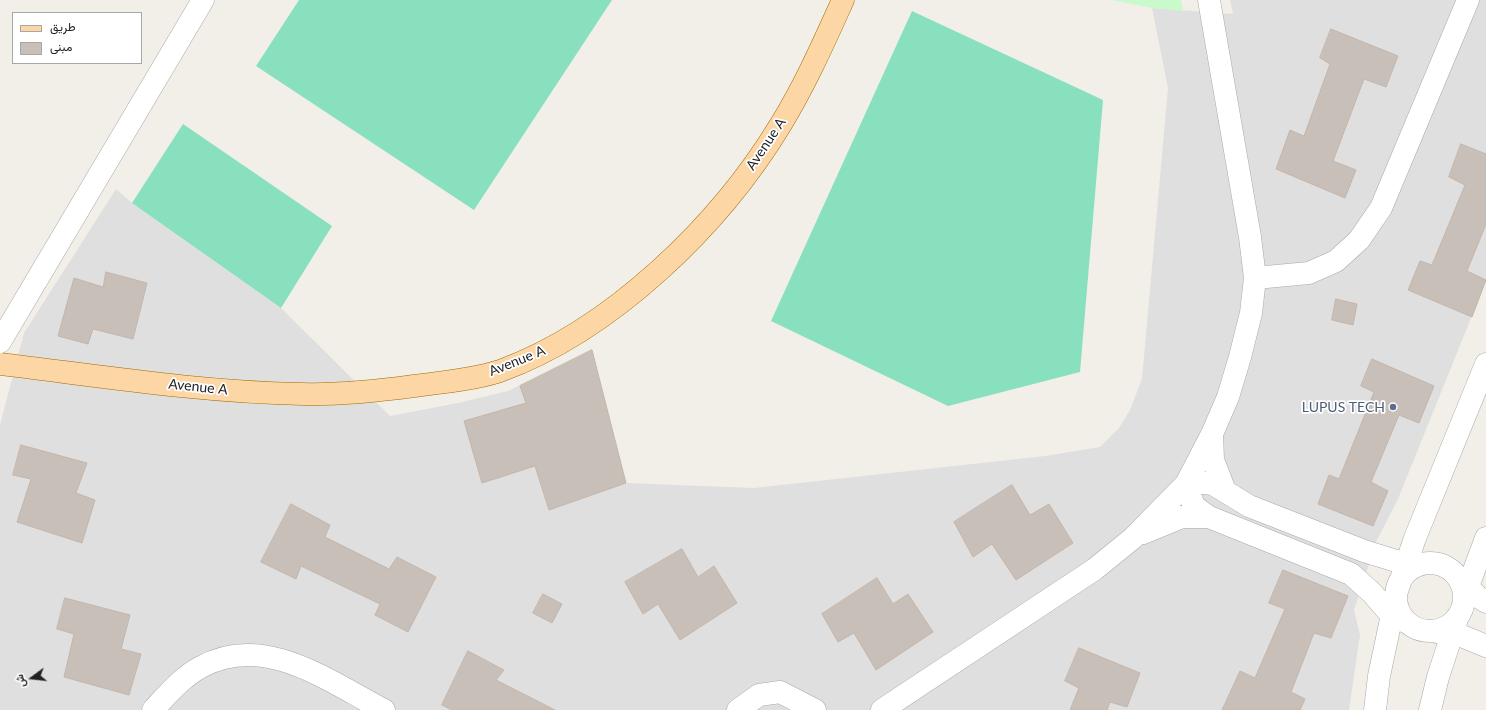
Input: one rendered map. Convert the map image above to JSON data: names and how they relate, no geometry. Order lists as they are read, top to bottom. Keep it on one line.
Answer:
{"streets":{"main road":["Avenue A"]},"places":["LUPUS TECH"],"legend":["طريق","مبنى"],"north":"left"}
